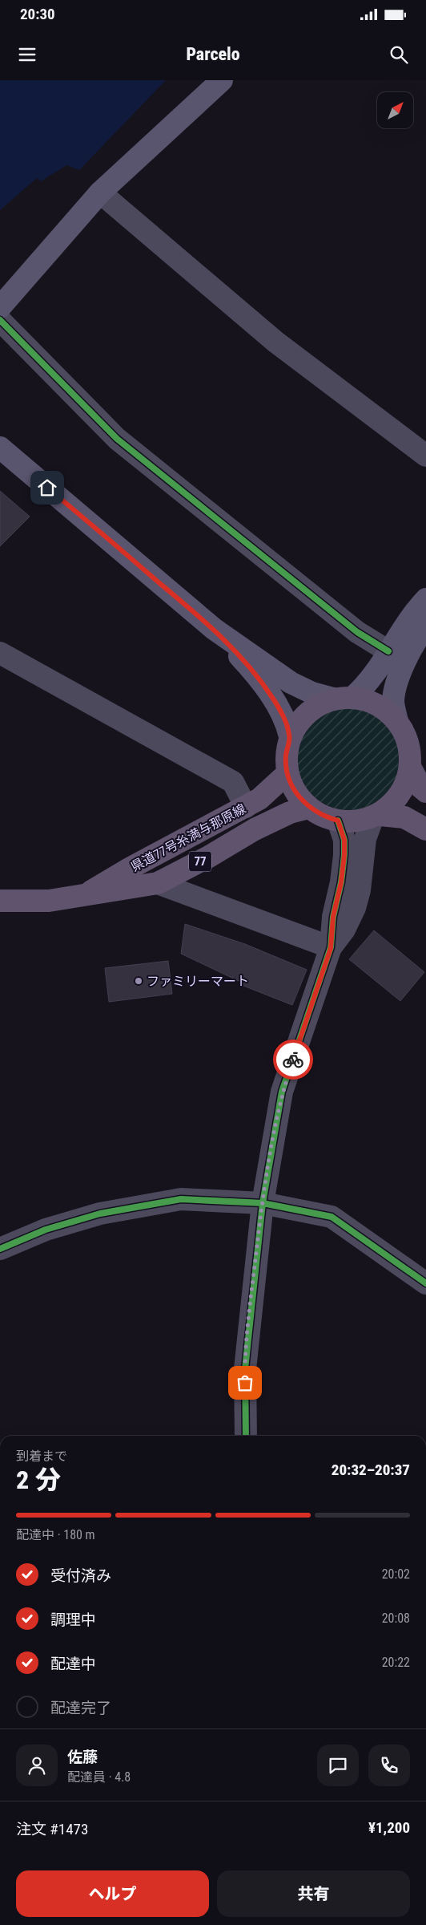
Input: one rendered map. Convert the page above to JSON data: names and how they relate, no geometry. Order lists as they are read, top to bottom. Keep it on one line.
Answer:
{"streets":{"main road":["県道77号糸満与那原線","77"]},"places":["ファミリーマート"],"north":"top right","page":{"status":"20:30","header":"Parcelo","heading":["2 分","到着まで","20:32–20:37"],"panel":["佐藤","配達員 · 4.8","注文 #1473","¥1,200"],"bar":"配達中 · 180 m","list":[["受付済み","20:02"],["調理中","20:08"],["配達中","20:22"],"配達完了"],"buttons":["ヘルプ","共有"]}}
